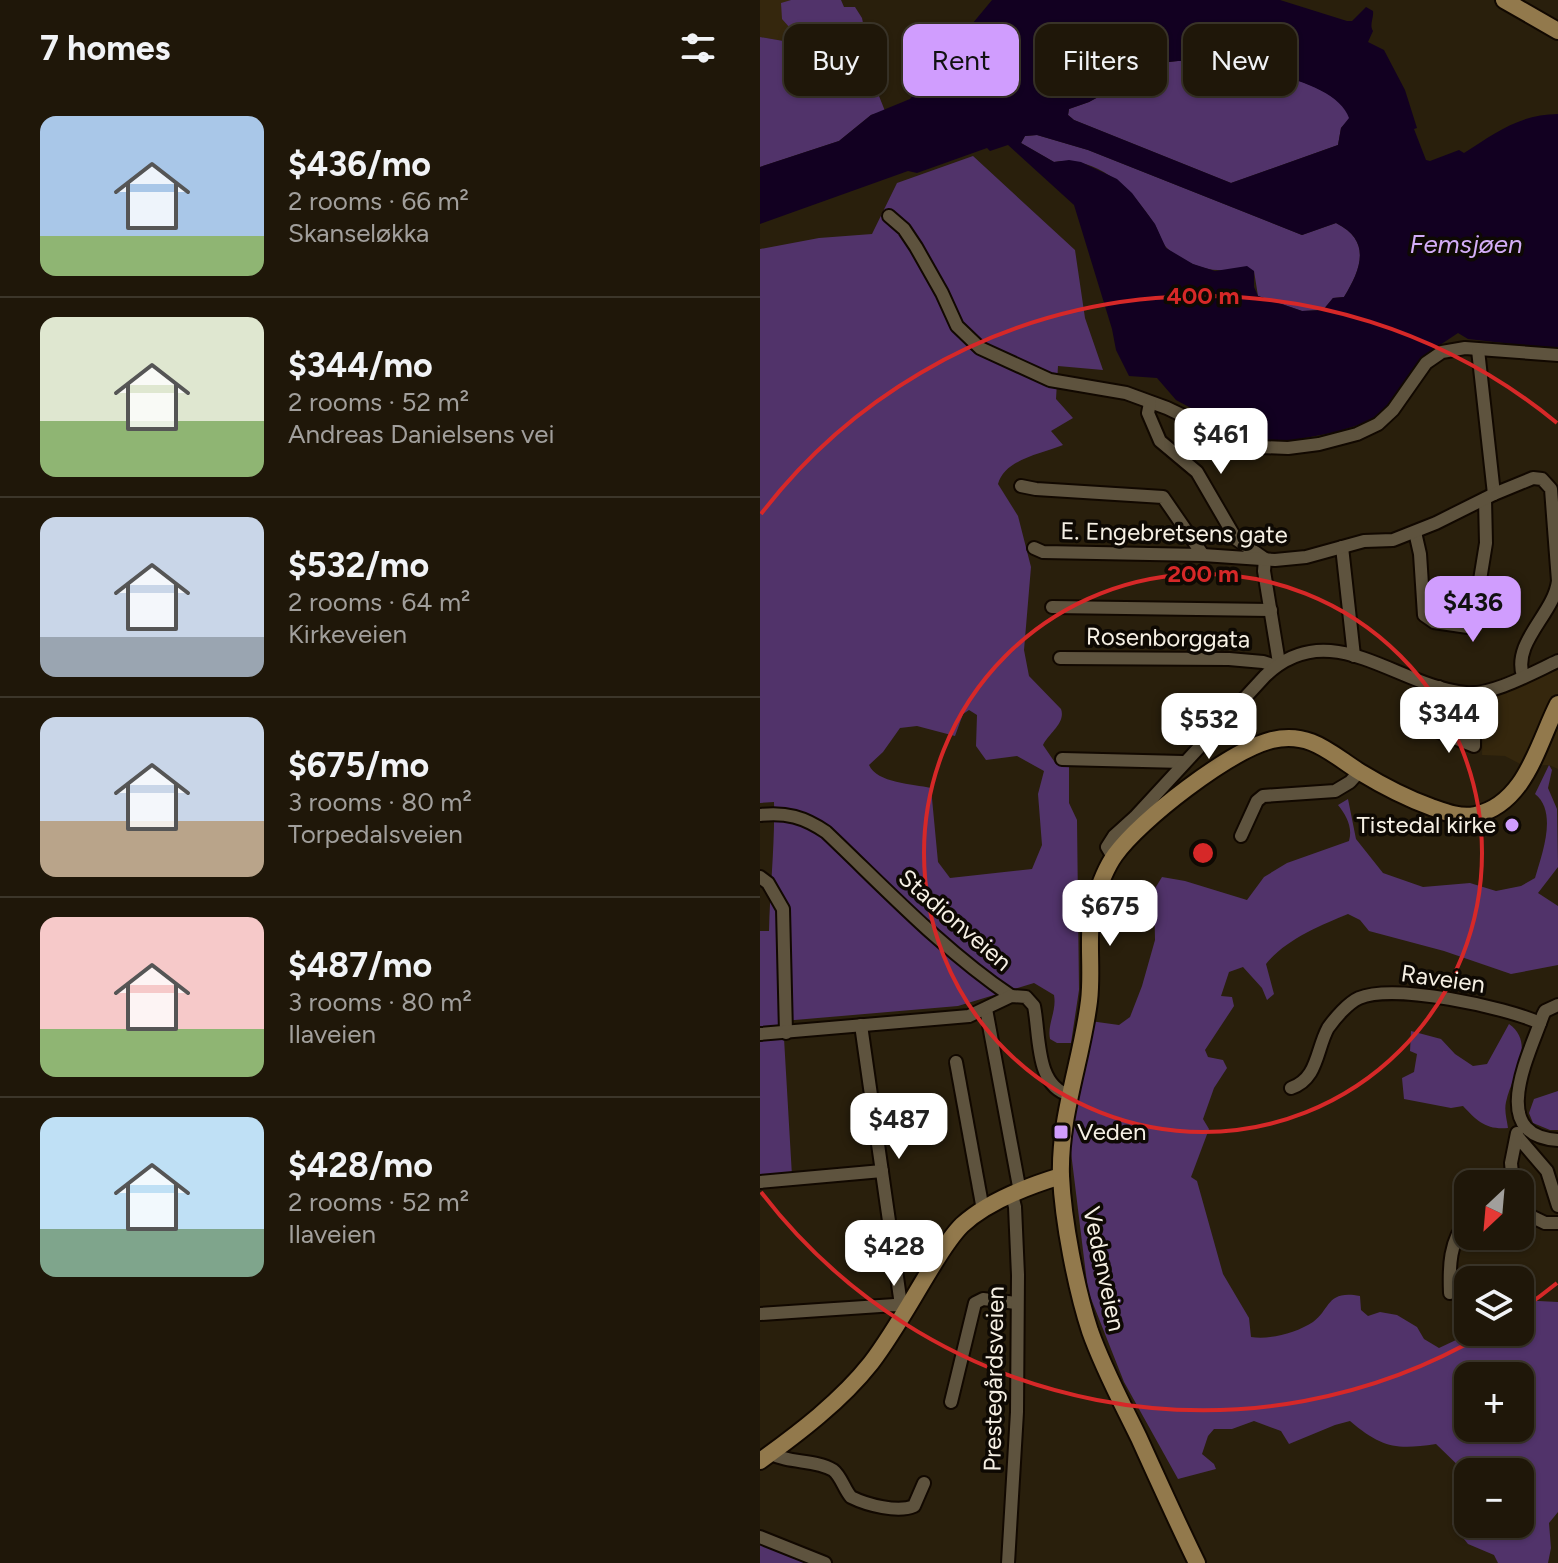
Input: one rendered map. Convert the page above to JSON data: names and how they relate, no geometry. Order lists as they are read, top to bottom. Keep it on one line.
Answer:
{"streets":{"main road":["Vedenveien"],"street":["E. Engebretsens gate","Rosenborggata","Stadionveien","Raveien","Prestegårdsveien"]},"crossings":[["Stadionveien","Prestegårdsveien"]],"water":["Femsjøen"],"places":{"other":["Tistedal kirke"],"transit":["Veden"]},"north":"bottom left","page":{"heading":"7 homes","chip":["Buy","Rent","Filters","New"],"list":[{"name":"$436/mo","note":"2 rooms · 66 m² · Skanseløkka"},{"name":"$344/mo","note":"2 rooms · 52 m² · Andreas Danielsens vei"},{"name":"$532/mo","note":"2 rooms · 64 m² · Kirkeveien"},{"name":"$675/mo","note":"3 rooms · 80 m² · Torpedalsveien"},{"name":"$487/mo","note":"3 rooms · 80 m² · Ilaveien"},{"name":"$428/mo","note":"2 rooms · 52 m² · Ilaveien"}],"price":["$461","$436","$344","$532","$675","$487","$428"],"map_buttons":["+","−"]},"rings":["400 m","200 m"]}
